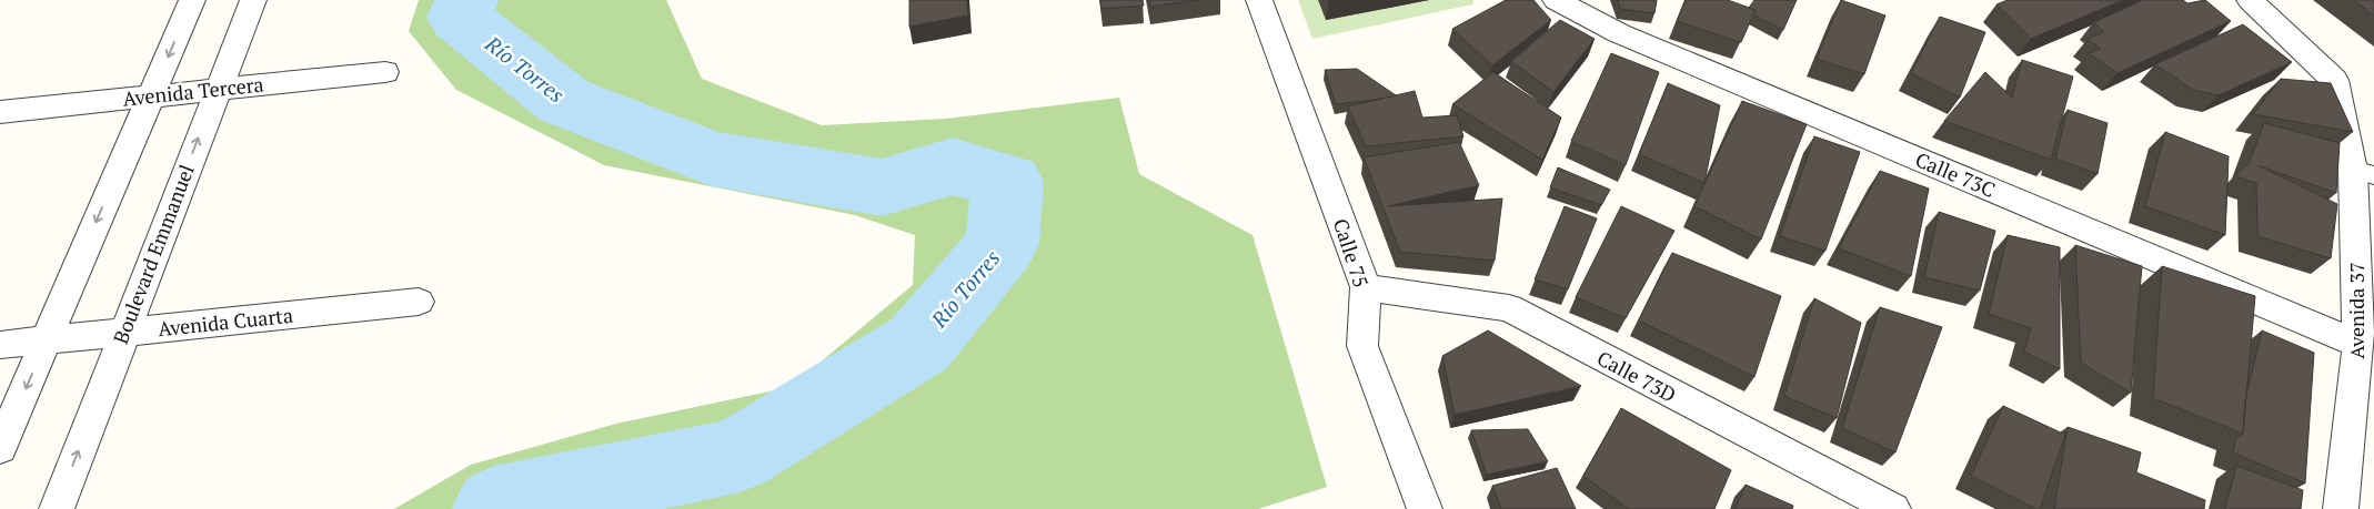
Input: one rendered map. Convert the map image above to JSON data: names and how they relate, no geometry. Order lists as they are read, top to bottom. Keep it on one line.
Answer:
{"streets":{"street":["Avenida Tercera","Calle 73C","Calle 75","Boulevard Emmanuel","Avenida 37","Avenida Cuarta","Calle 73D"]},"crossings":[["Avenida Tercera","Boulevard Emmanuel"],["Calle 73C","Avenida 37"],["Calle 75","Calle 73D"],["Boulevard Emmanuel","Avenida Cuarta"]],"water":["Río Torres"]}
